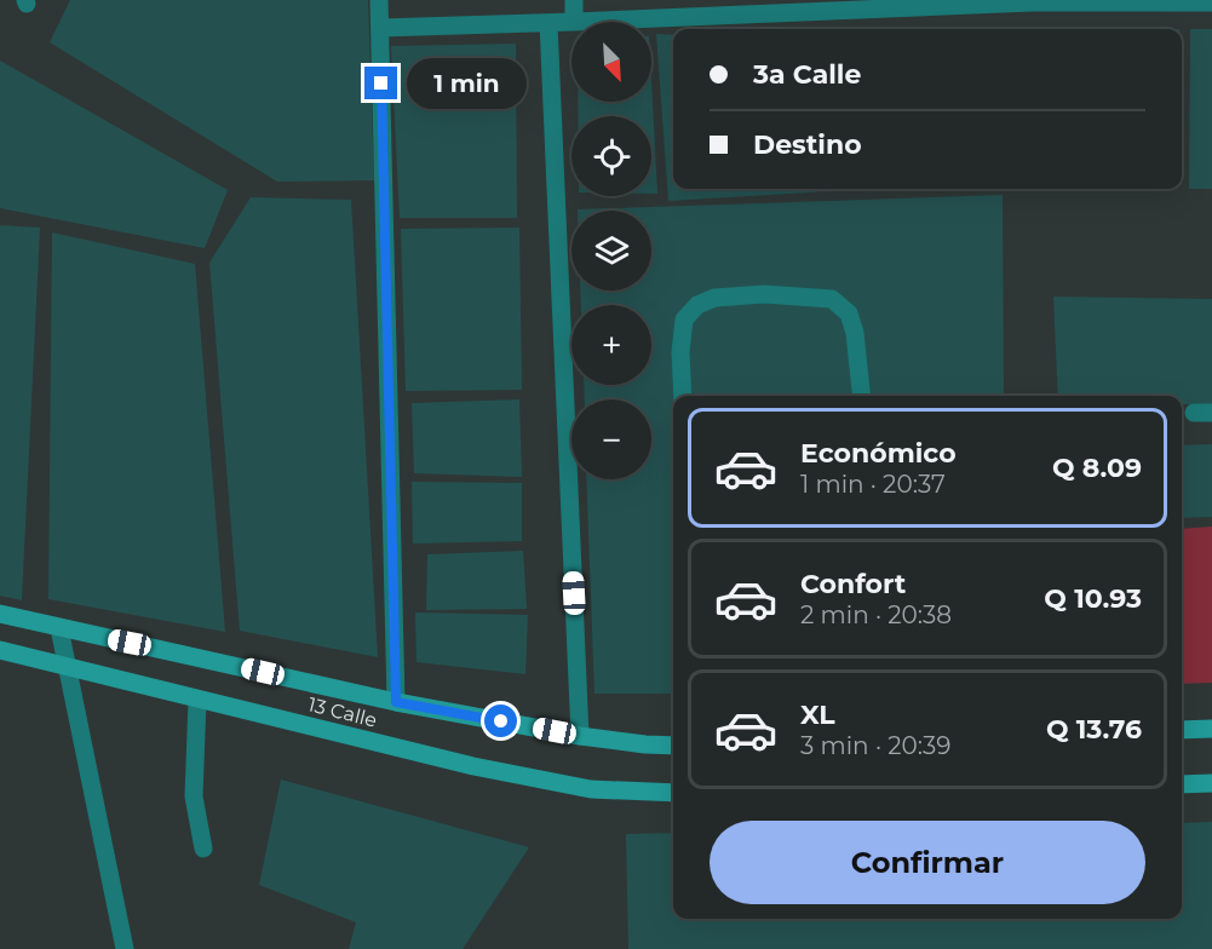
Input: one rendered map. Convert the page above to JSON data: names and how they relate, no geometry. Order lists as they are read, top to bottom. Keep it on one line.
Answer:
{"streets":{"street":["13 Calle"]},"north":"bottom right","page":{"map_buttons":["+","−"],"banner":["3a Calle","Destino"],"bubble":"1 min","list":[{"name":"Económico","note":"1 min · 20:37","value":"Q 8.09"},{"name":"Confort","note":"2 min · 20:38","value":"Q 10.93"},{"name":"XL","note":"3 min · 20:39","value":"Q 13.76"}],"buttons":"Confirmar"}}
